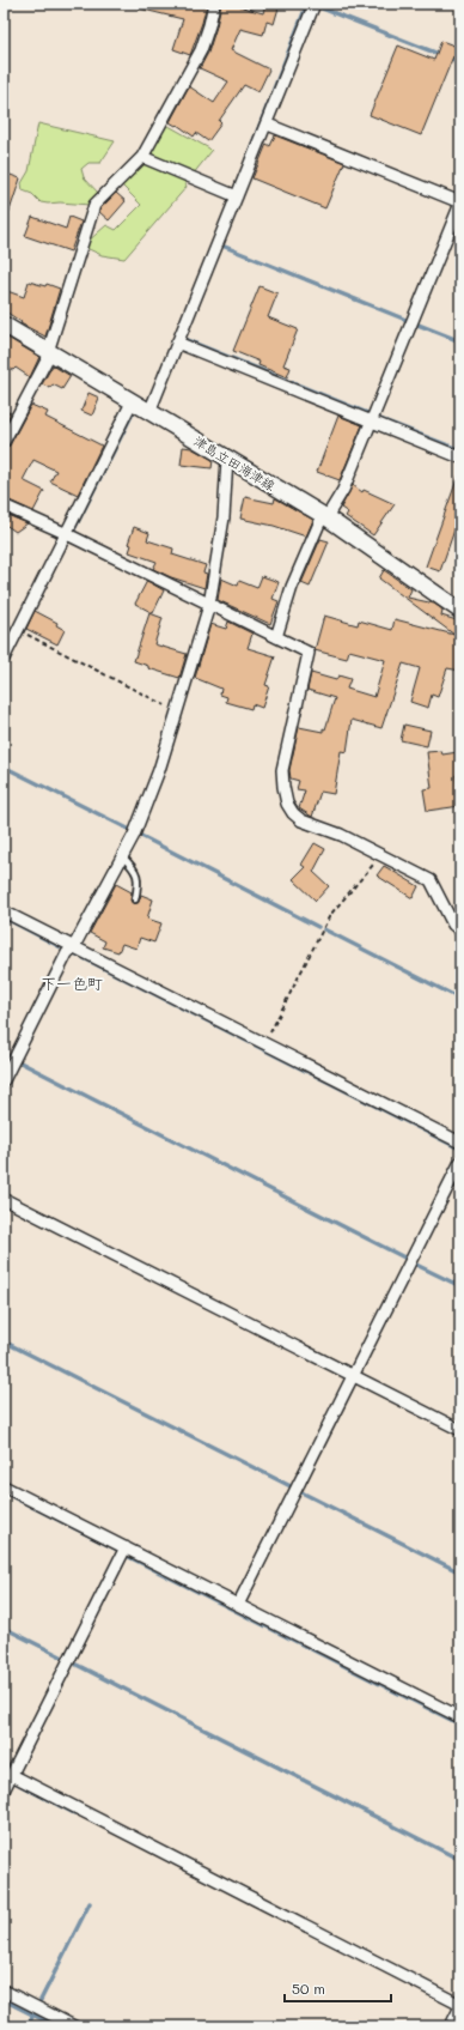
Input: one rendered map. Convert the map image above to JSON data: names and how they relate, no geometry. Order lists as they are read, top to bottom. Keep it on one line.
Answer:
{"streets":{"main road":["津島立田海津線"]},"districts":["下一色町"],"scale_bar":"50 m"}
